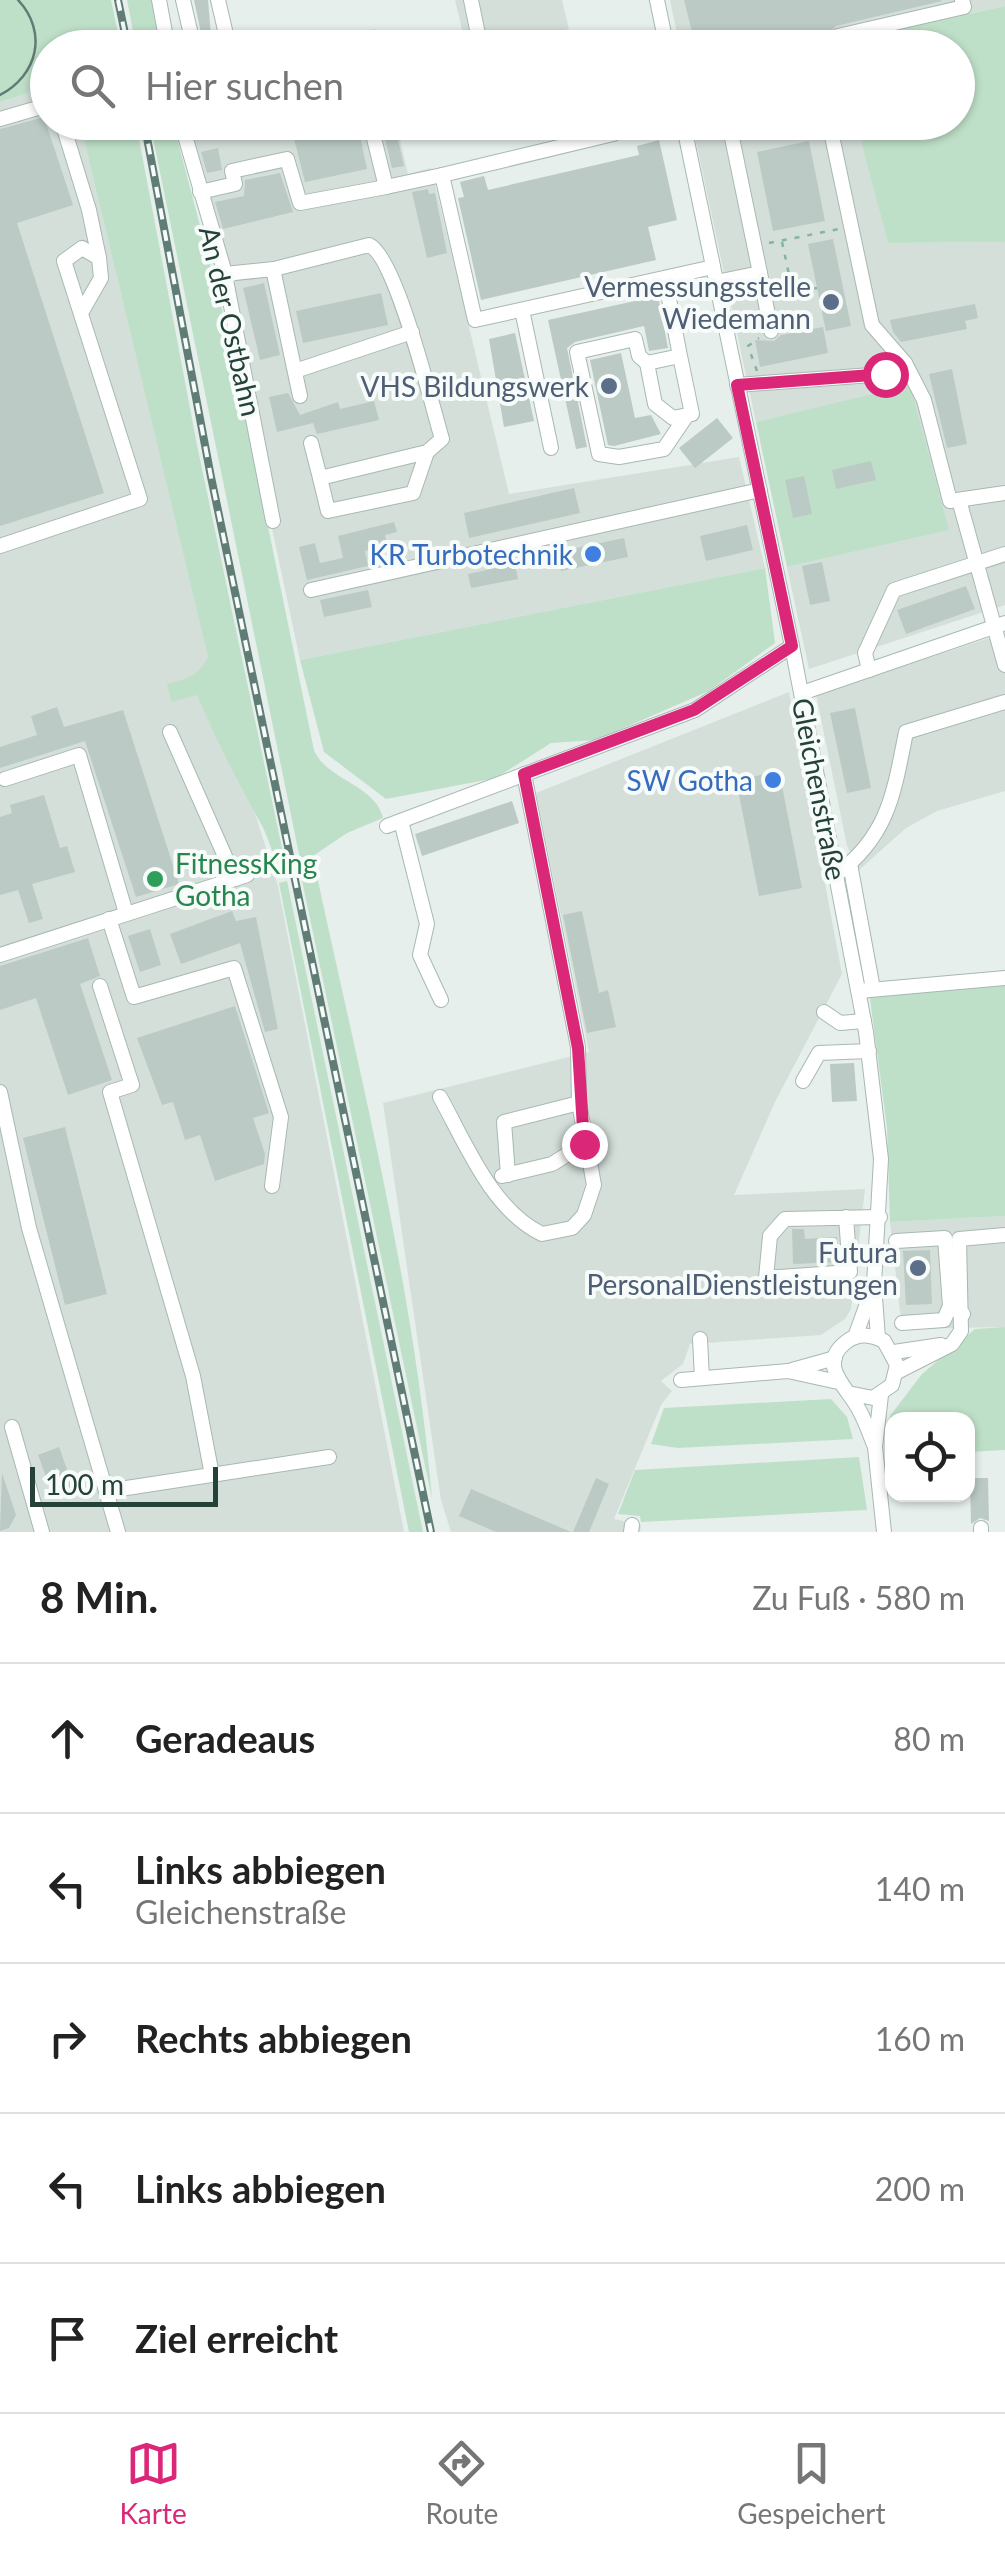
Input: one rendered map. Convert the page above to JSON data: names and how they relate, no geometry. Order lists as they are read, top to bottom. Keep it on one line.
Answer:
{"streets":{"street":["An der Ostbahn","Gleichenstraße"]},"places":["Vermessungsstelle Wiedemann","VHS Bildungswerk","KR Turbotechnik","SW Gotha","FitnessKing Gotha","Futura PersonalDienstleistungen"],"scale_bar":"100 m","page":{"search":"Hier suchen","scale":"100 m","heading":["8 Min.","Zu Fuß · 580 m"],"list":[["Geradeaus","80 m"],["Links abbiegen","Gleichenstraße","140 m"],["Rechts abbiegen","160 m"],["Links abbiegen","200 m"],"Ziel erreicht"],"nav":["Karte","Route","Gespeichert"]}}
